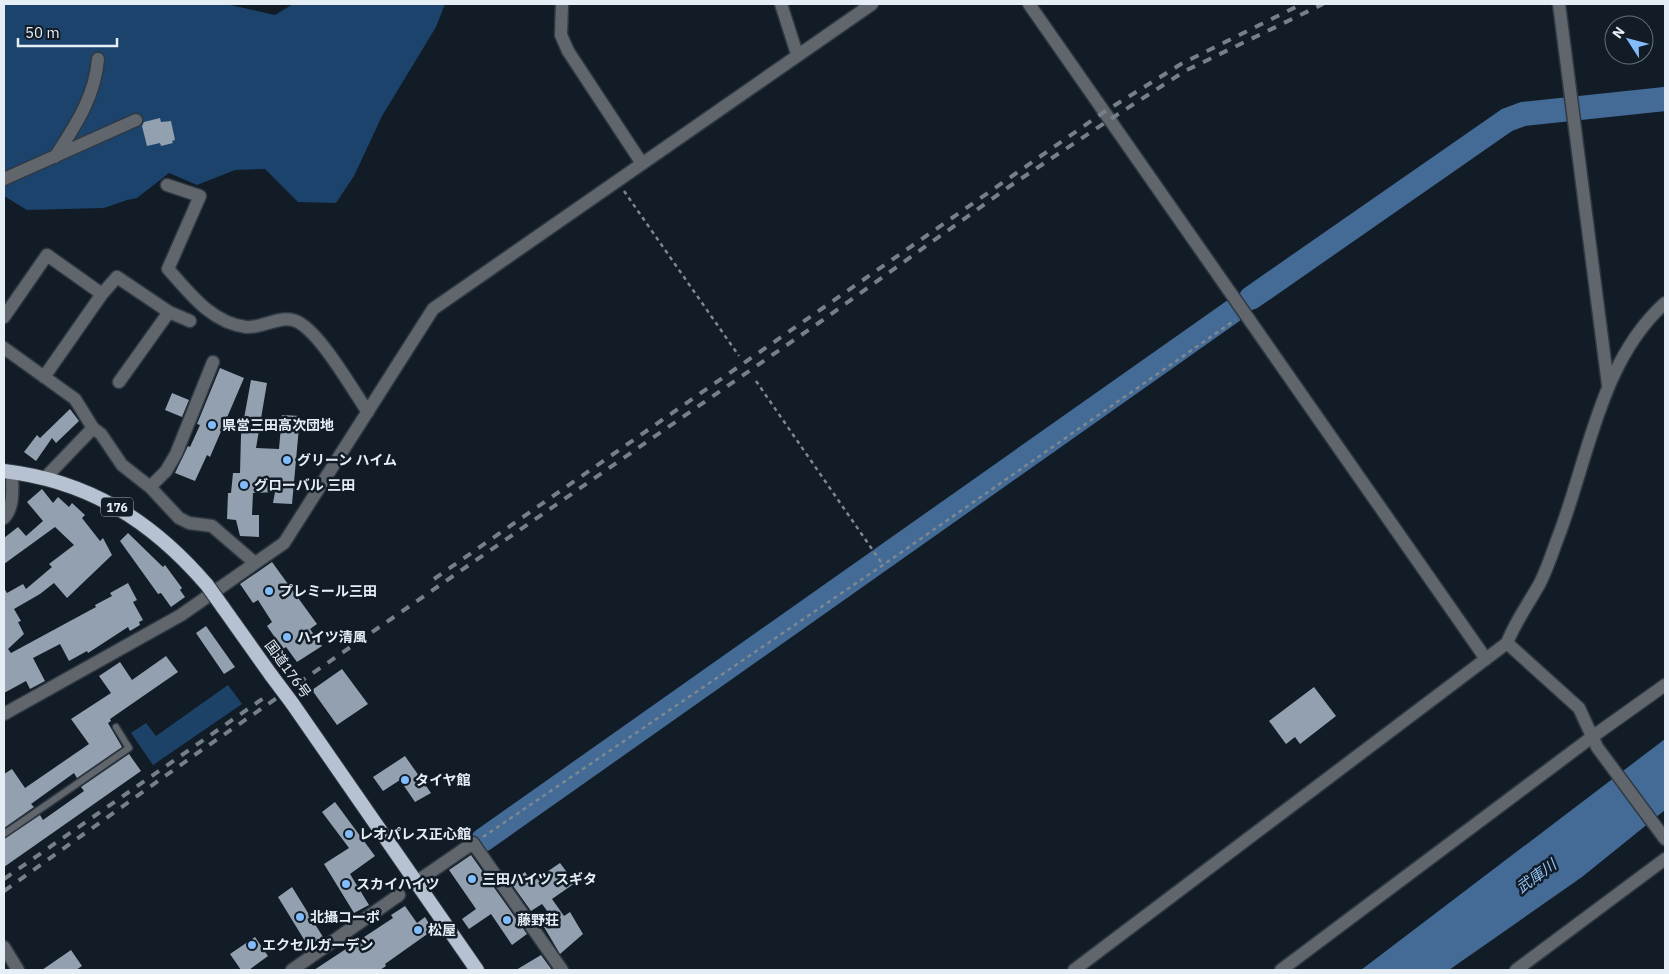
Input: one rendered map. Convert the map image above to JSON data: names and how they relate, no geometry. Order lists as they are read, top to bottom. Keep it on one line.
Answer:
{"streets":{"highway":["176","国道176号"]},"water":["武庫川"],"places":["県営三田高次団地","グリーン ハイム","グローバル 三田","プレミール三田","ハイツ清風","タイヤ館","レオパレス正心館","三田ハイツ スギタ","スカイハイツ","北攝コーポ","藤野荘","松屋","エクセルガーデン"],"scale_bar":"50 m","north":"top left"}
